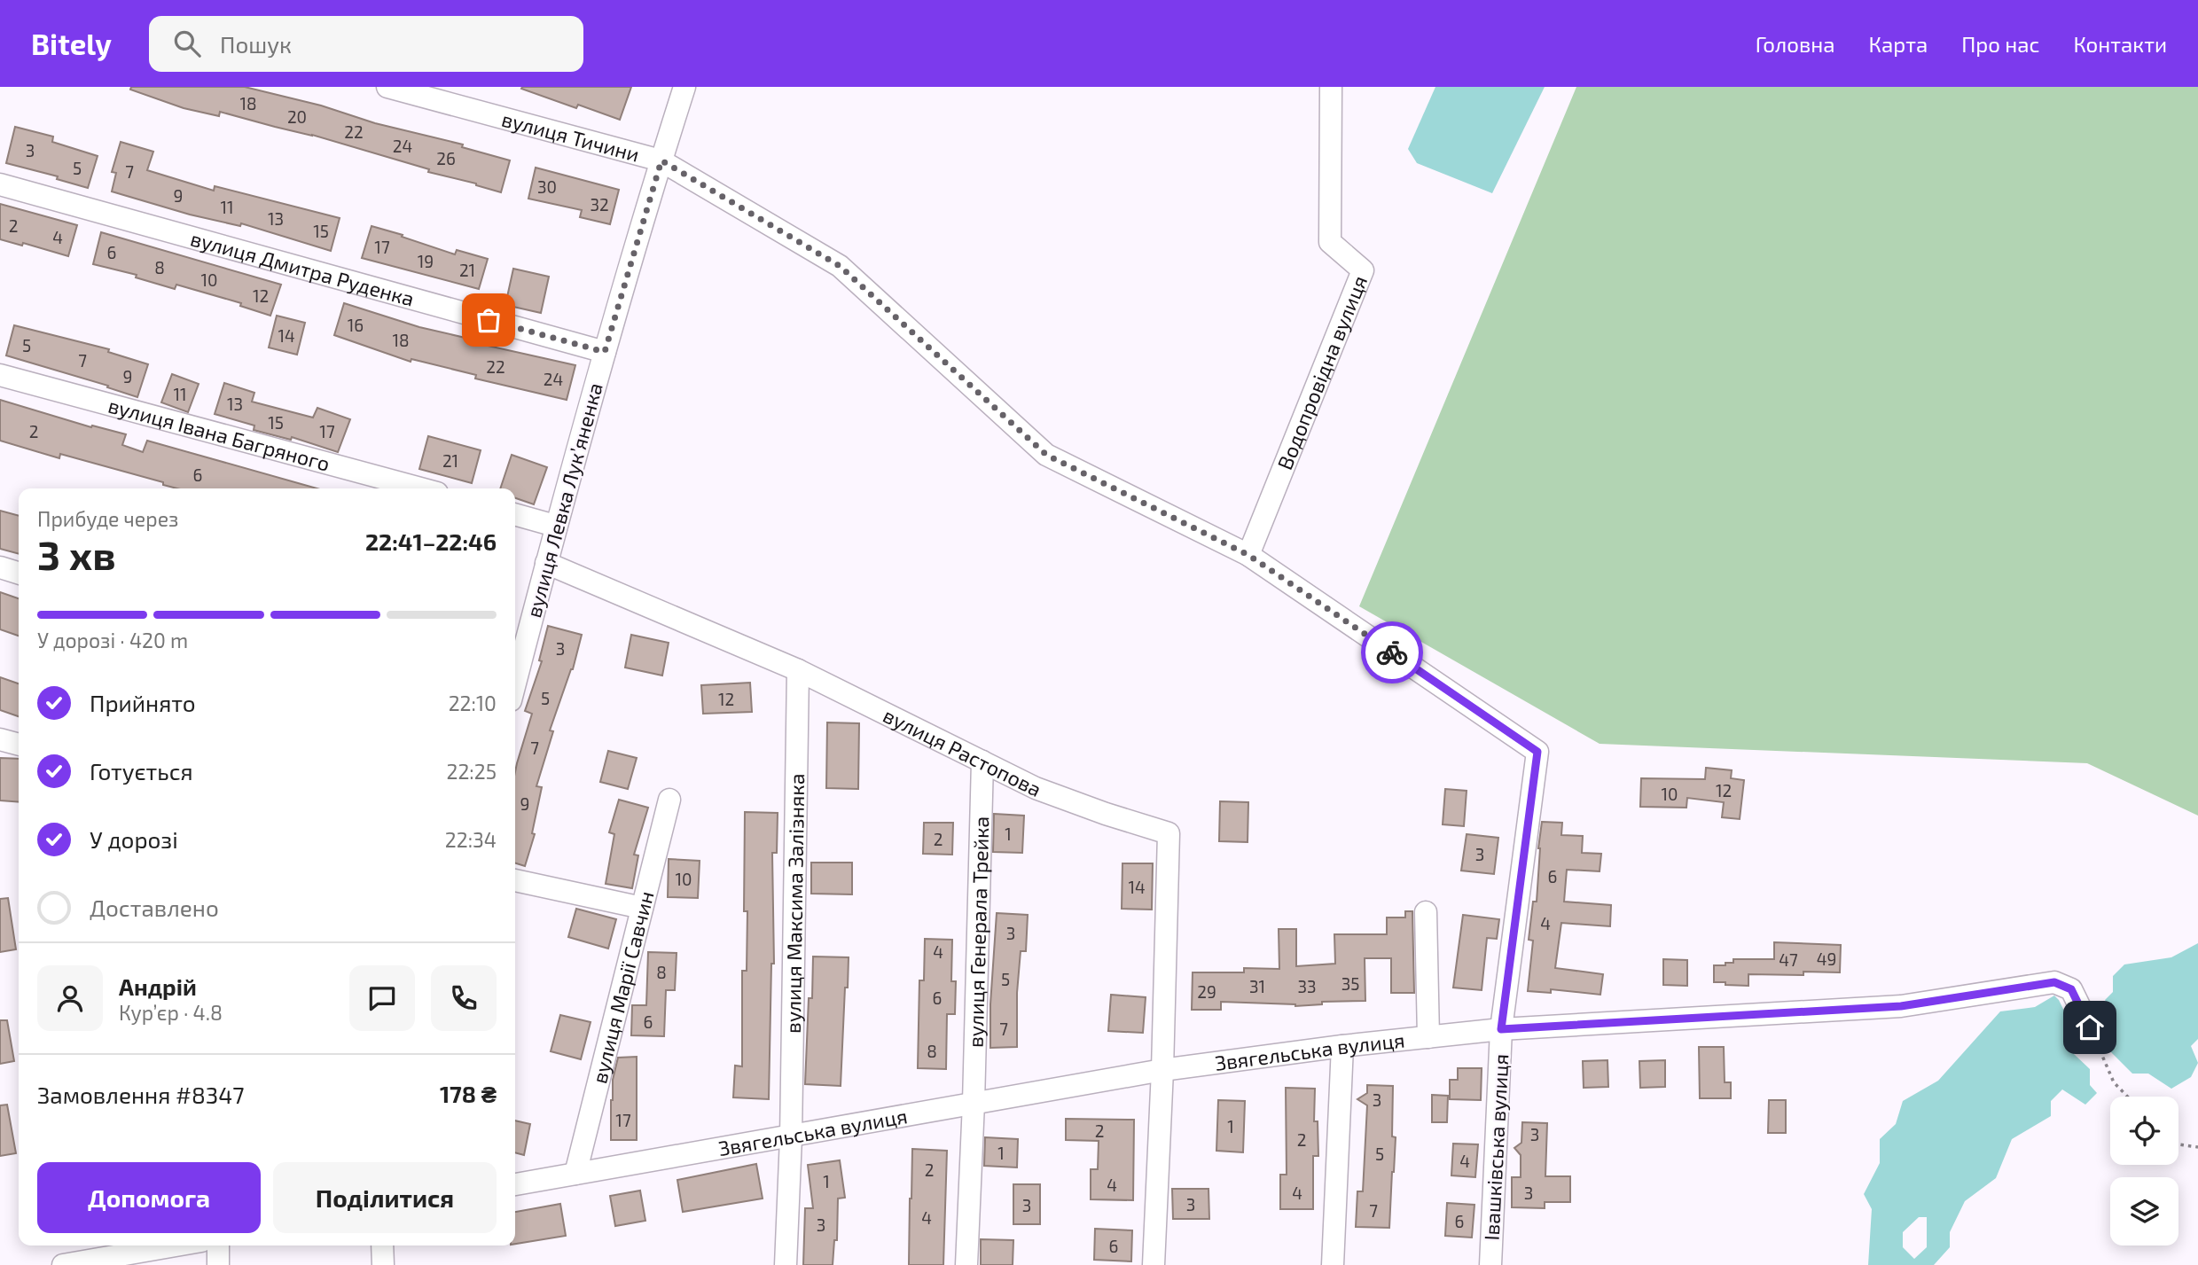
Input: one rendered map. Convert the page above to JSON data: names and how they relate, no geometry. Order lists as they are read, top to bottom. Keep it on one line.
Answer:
{"streets":{"street":["вулиця Тичини","вулиця Дмитра Руденка","Водопровідна вулиця","вулиця Івана Багряного","вулиця Левка Лукʼяненка","вулиця Растопова","вулиця Максима Залізняка","вулиця Генерала Трейка","вулиця Марії Савчин","Звягельська вулиця","Івашківська вулиця"]},"crossings":[["вулиця Тичини","Водопровідна вулиця"],["вулиця Тичини","вулиця Левка Лукʼяненка"],["вулиця Тичини","Івашківська вулиця"],["вулиця Дмитра Руденка","вулиця Левка Лукʼяненка"],["вулиця Левка Лукʼяненка","вулиця Растопова"],["вулиця Растопова","вулиця Максима Залізняка"],["вулиця Растопова","вулиця Генерала Трейка"],["вулиця Растопова","Звягельська вулиця"],["вулиця Максима Залізняка","Звягельська вулиця"],["вулиця Генерала Трейка","Звягельська вулиця"],["вулиця Марії Савчин","Звягельська вулиця"],["Звягельська вулиця","Івашківська вулиця"]],"house_numbers":["18","20","22","24","3","26","5","7","30","9","32","11","13","2","15","4","17","6","19","8","21","10","12","16","14","18","5","7","22","9","24","11","13","15","2","17","21","6","3","5","12","7","12","10","9","1","2","3","6","10","14","4","3","4","49","47","8","5","35","31","33","29","6","6","7","8","3","17","1","2","3","2","1","5","4","2","1","4","4","3","3","3","7","4","6","3","6"],"page":{"header":"Bitely","search":"Пошук","nav":["Головна","Карта","Про нас","Контакти"],"heading":["3 хв","Прибуде через","22:41–22:46"],"panel":["Андрій","Кур’єр · 4.8","Замовлення #8347","178 ₴"],"bar":"У дорозі · 420 m","list":[["Прийнято","22:10"],["Готується","22:25"],["У дорозі","22:34"],"Доставлено"],"buttons":["Допомога","Поділитися"]}}
